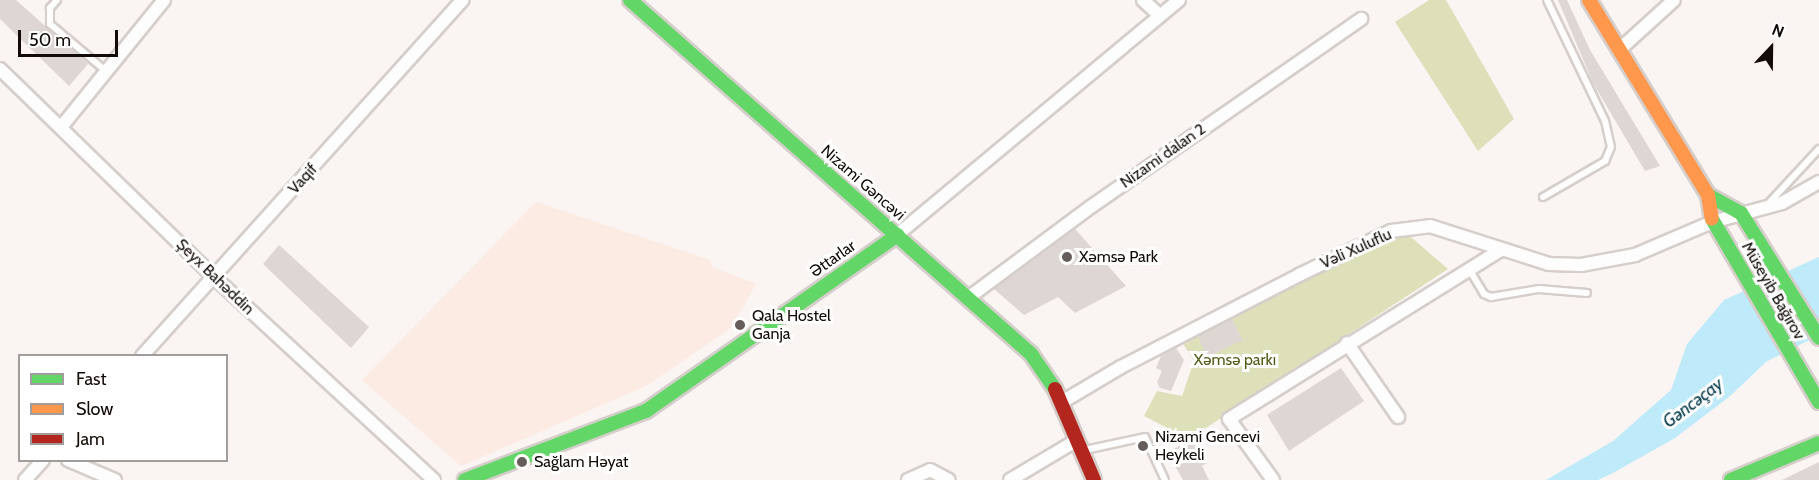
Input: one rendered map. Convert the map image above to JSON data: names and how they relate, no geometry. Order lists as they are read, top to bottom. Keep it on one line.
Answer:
{"streets":{"street":["Nizami dalan 2","Vaqif","Nizami Gəncəvi","Vəli Xuluflu","Əttarlar","Şeyx Bahəddin","Müseyib Bağırov"]},"crossings":[["Nizami dalan 2","Nizami Gəncəvi"],["Vaqif","Şeyx Bahəddin"],["Nizami Gəncəvi","Vəli Xuluflu"],["Nizami Gəncəvi","Əttarlar"],["Vəli Xuluflu","Müseyib Bağırov"]],"water":["Gəncəçay"],"parks":["Xəmsə parkı"],"places":["Xəmsə Park","Qala Hostel Ganja","Nizami Gencevi Heykeli","Sağlam Həyat"],"legend":["Fast","Slow","Jam"],"scale_bar":"50 m","north":"top"}
